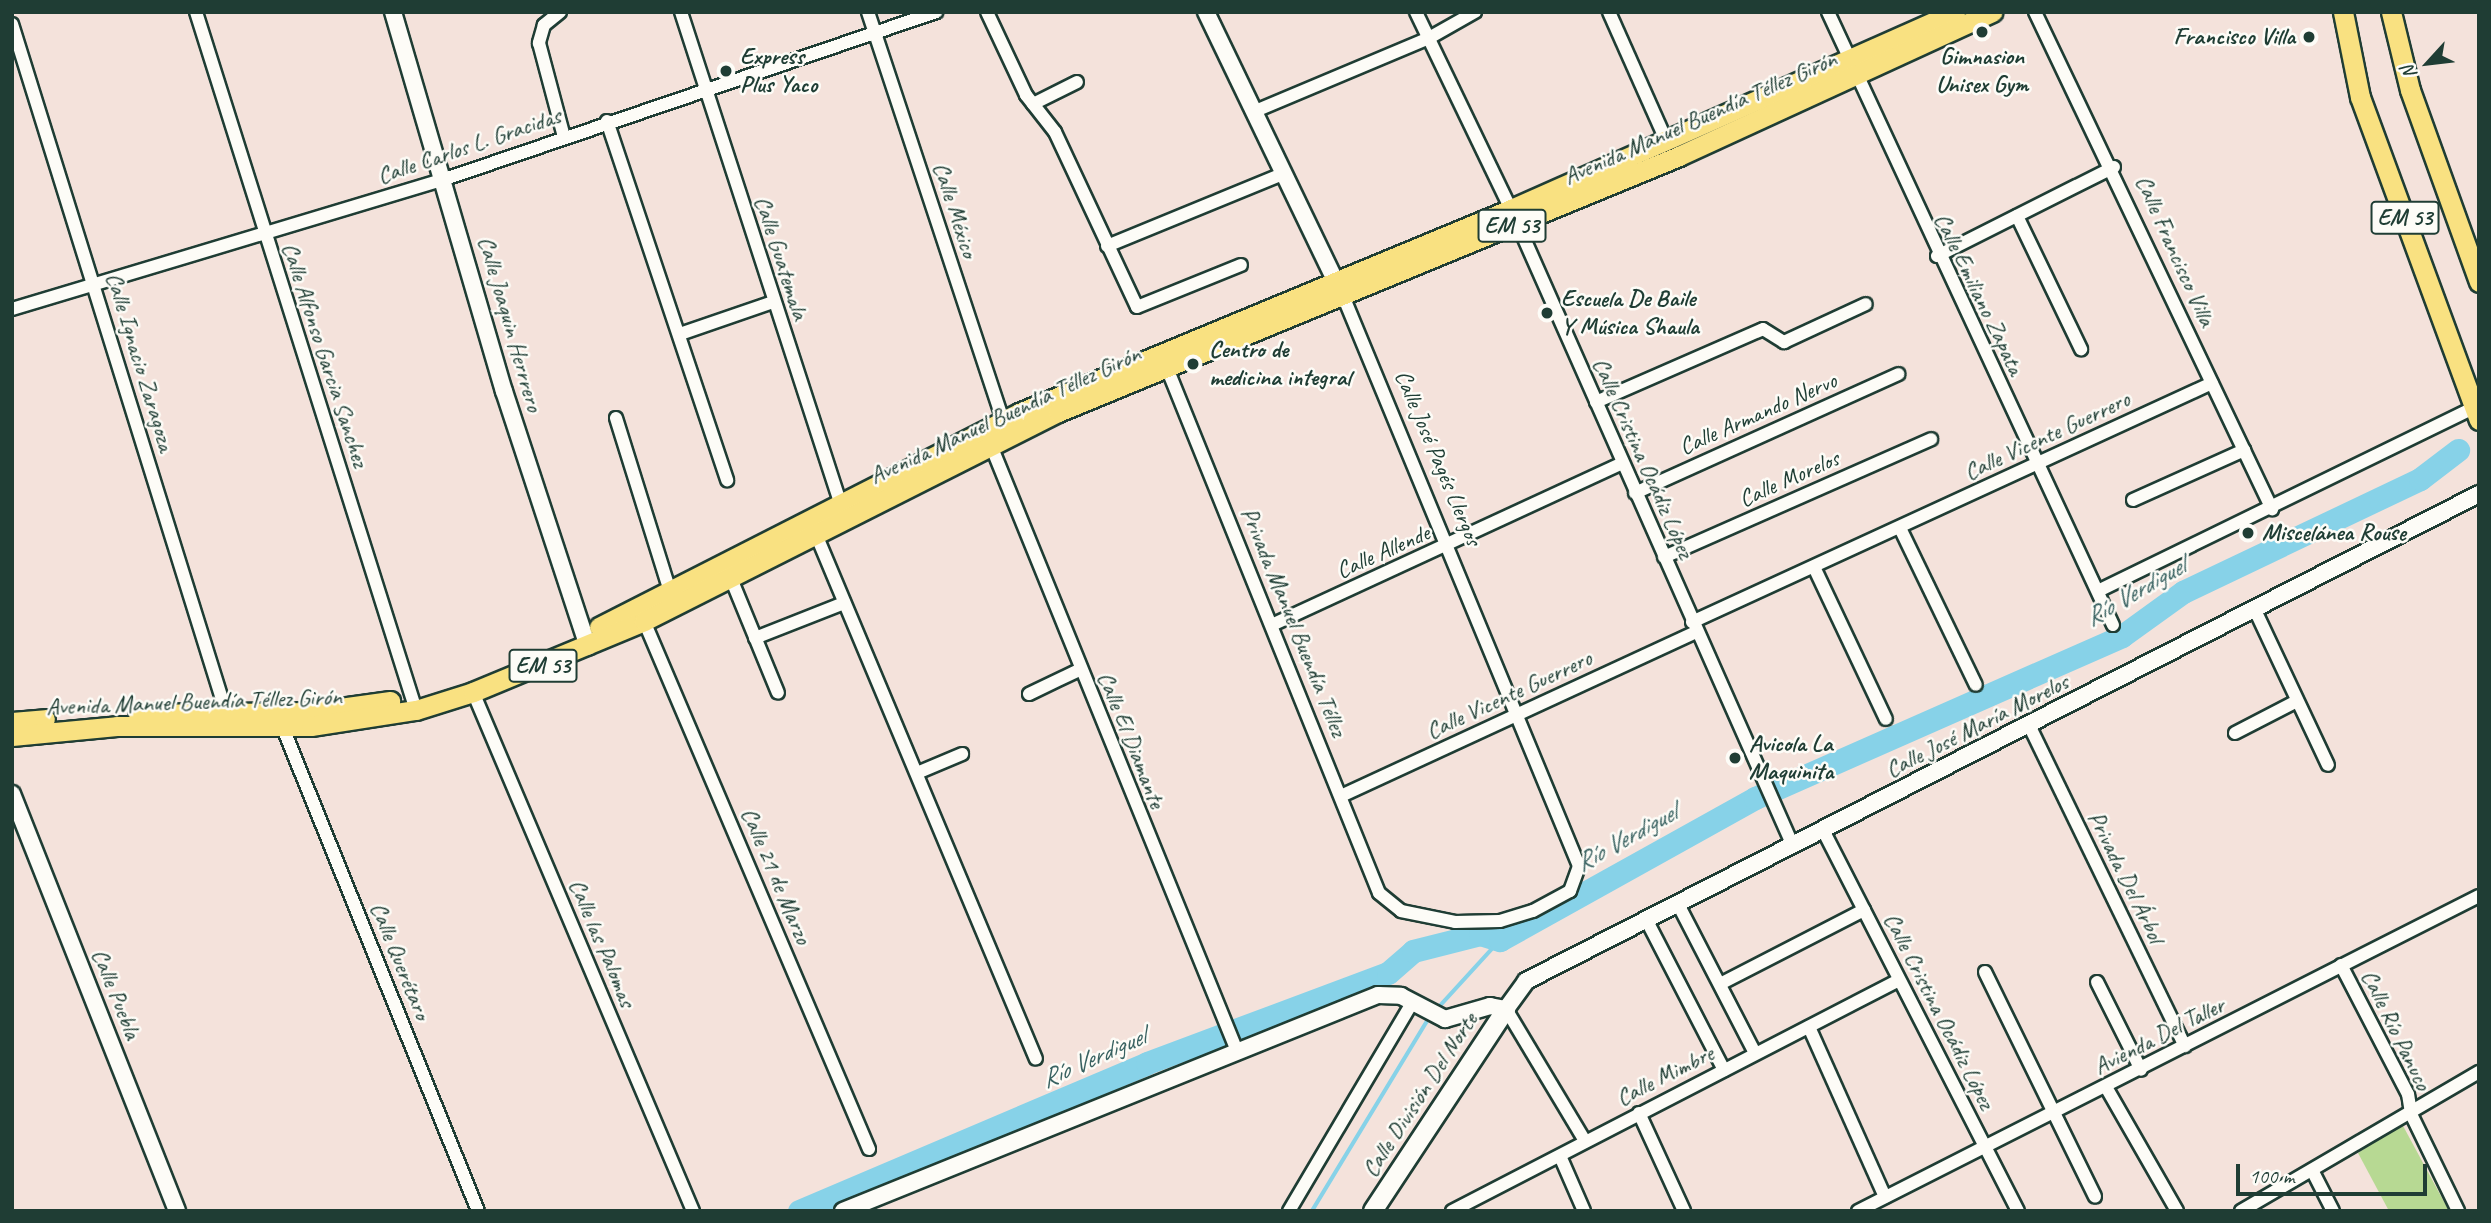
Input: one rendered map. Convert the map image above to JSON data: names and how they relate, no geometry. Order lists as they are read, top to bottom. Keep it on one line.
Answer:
{"streets":{"main road":["Avenida Manuel Buendía Téllez Girón","EM 53","Calle División Del Norte"],"street":["Calle Carlos L. Gracidas","Calle México","Calle Francisco Villa","Calle Guatemala","Calle Emiliano Zapata","Calle Joaquin Herrrero","Calle Alfonso Garcia Sanchez","Calle Ignacio Zaragoza","Calle Armando Nervo","Calle Vicente Guerrero","Calle José Pagés Llergos","Calle Cristina Ocádiz López","Calle Morelos","Calle Allende","Privada Manuel Buendía Téllez","Calle José María Morelos","Calle El Diamante","Calle 21 de Marzo","Privada Del Árbol","Calle las Palomas","Calle Querétaro","Calle Puebla","Calle Río Panuco","Avienda Del Taller","Calle Mimbre"]},"crossings":[["Avenida Manuel Buendía Téllez Girón","Calle México"],["Avenida Manuel Buendía Téllez Girón","Calle Guatemala"],["Avenida Manuel Buendía Téllez Girón","Calle Emiliano Zapata"],["Avenida Manuel Buendía Téllez Girón","Calle Joaquin Herrrero"],["Avenida Manuel Buendía Téllez Girón","Calle Alfonso Garcia Sanchez"],["Avenida Manuel Buendía Téllez Girón","Calle Ignacio Zaragoza"],["Avenida Manuel Buendía Téllez Girón","Calle José Pagés Llergos"],["Avenida Manuel Buendía Téllez Girón","Calle Cristina Ocádiz López"],["Avenida Manuel Buendía Téllez Girón","Privada Manuel Buendía Téllez"],["Avenida Manuel Buendía Téllez Girón","Calle El Diamante"],["Avenida Manuel Buendía Téllez Girón","Calle 21 de Marzo"],["Avenida Manuel Buendía Téllez Girón","Calle las Palomas"],["Avenida Manuel Buendía Téllez Girón","Calle Querétaro"],["Calle Carlos L. Gracidas","Calle México"],["Calle Carlos L. Gracidas","Calle Guatemala"],["Calle Carlos L. Gracidas","Calle Joaquin Herrrero"],["Calle Carlos L. Gracidas","Calle Alfonso Garcia Sanchez"],["Calle Carlos L. Gracidas","Calle Ignacio Zaragoza"],["Calle México","Calle El Diamante"],["Calle Francisco Villa","Calle Vicente Guerrero"],["Calle Emiliano Zapata","Calle Vicente Guerrero"],["Calle Armando Nervo","Calle Cristina Ocádiz López"],["Calle Vicente Guerrero","Calle José Pagés Llergos"],["Calle Vicente Guerrero","Calle Cristina Ocádiz López"],["Calle Vicente Guerrero","Privada Manuel Buendía Téllez"],["Calle José Pagés Llergos","Calle Allende"],["Calle José Pagés Llergos","Privada Manuel Buendía Téllez"],["Calle Cristina Ocádiz López","Calle Morelos"],["Calle Cristina Ocádiz López","Calle Allende"],["Calle Cristina Ocádiz López","Calle José María Morelos"],["Calle Cristina Ocádiz López","Avienda Del Taller"],["Calle Cristina Ocádiz López","Calle Mimbre"],["Calle Allende","Privada Manuel Buendía Téllez"],["Calle José María Morelos","Privada Del Árbol"],["Calle José María Morelos","Calle División Del Norte"],["Privada Del Árbol","Avienda Del Taller"],["Calle Río Panuco","Avienda Del Taller"]],"water":["Río Verdiguel"],"places":["Gimnasion Unisex Gym","Francisco Villa","Express Plus Yaco","Escuela De Baile Y Música Shaula","Centro de medicina integral","Miscelánea Rouse","Avicola La Maquinita"],"scale_bar":"100 m","north":"bottom left"}
